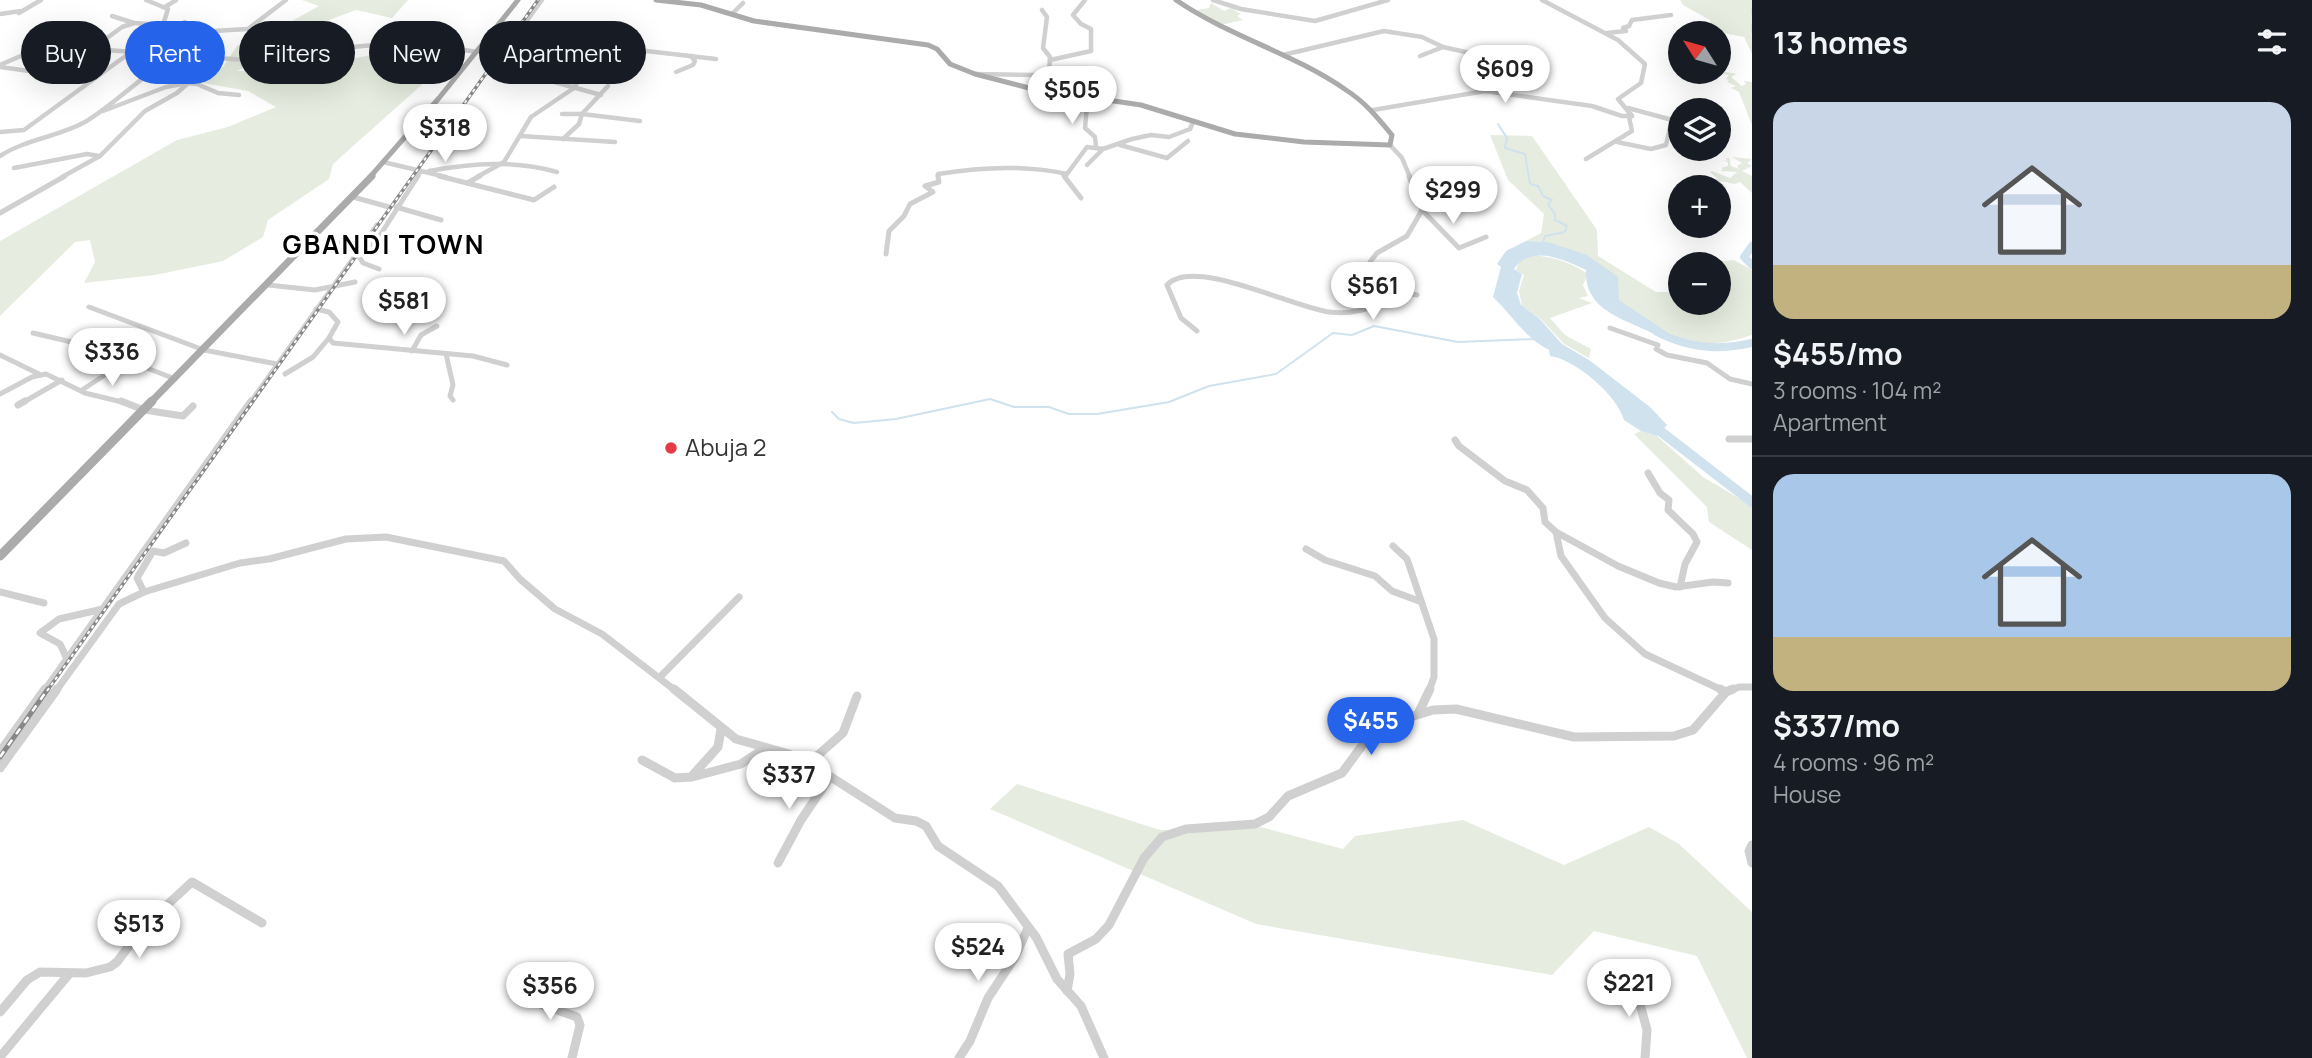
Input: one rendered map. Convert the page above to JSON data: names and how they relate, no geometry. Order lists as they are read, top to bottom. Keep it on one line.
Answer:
{"districts":["GBANDI TOWN"],"places":["Abuja 2"],"north":"top left","page":{"heading":"13 homes","map_buttons":["+","−"],"chip":["Buy","Rent","Filters","New","Apartment"],"price":["$609","$505","$318","$299","$561","$581","$336","$455","$337","$513","$524","$221","$356"],"list":[{"name":"$455/mo","note":"3 rooms · 104 m² · Apartment"},{"name":"$337/mo","note":"4 rooms · 96 m² · House"}]}}
